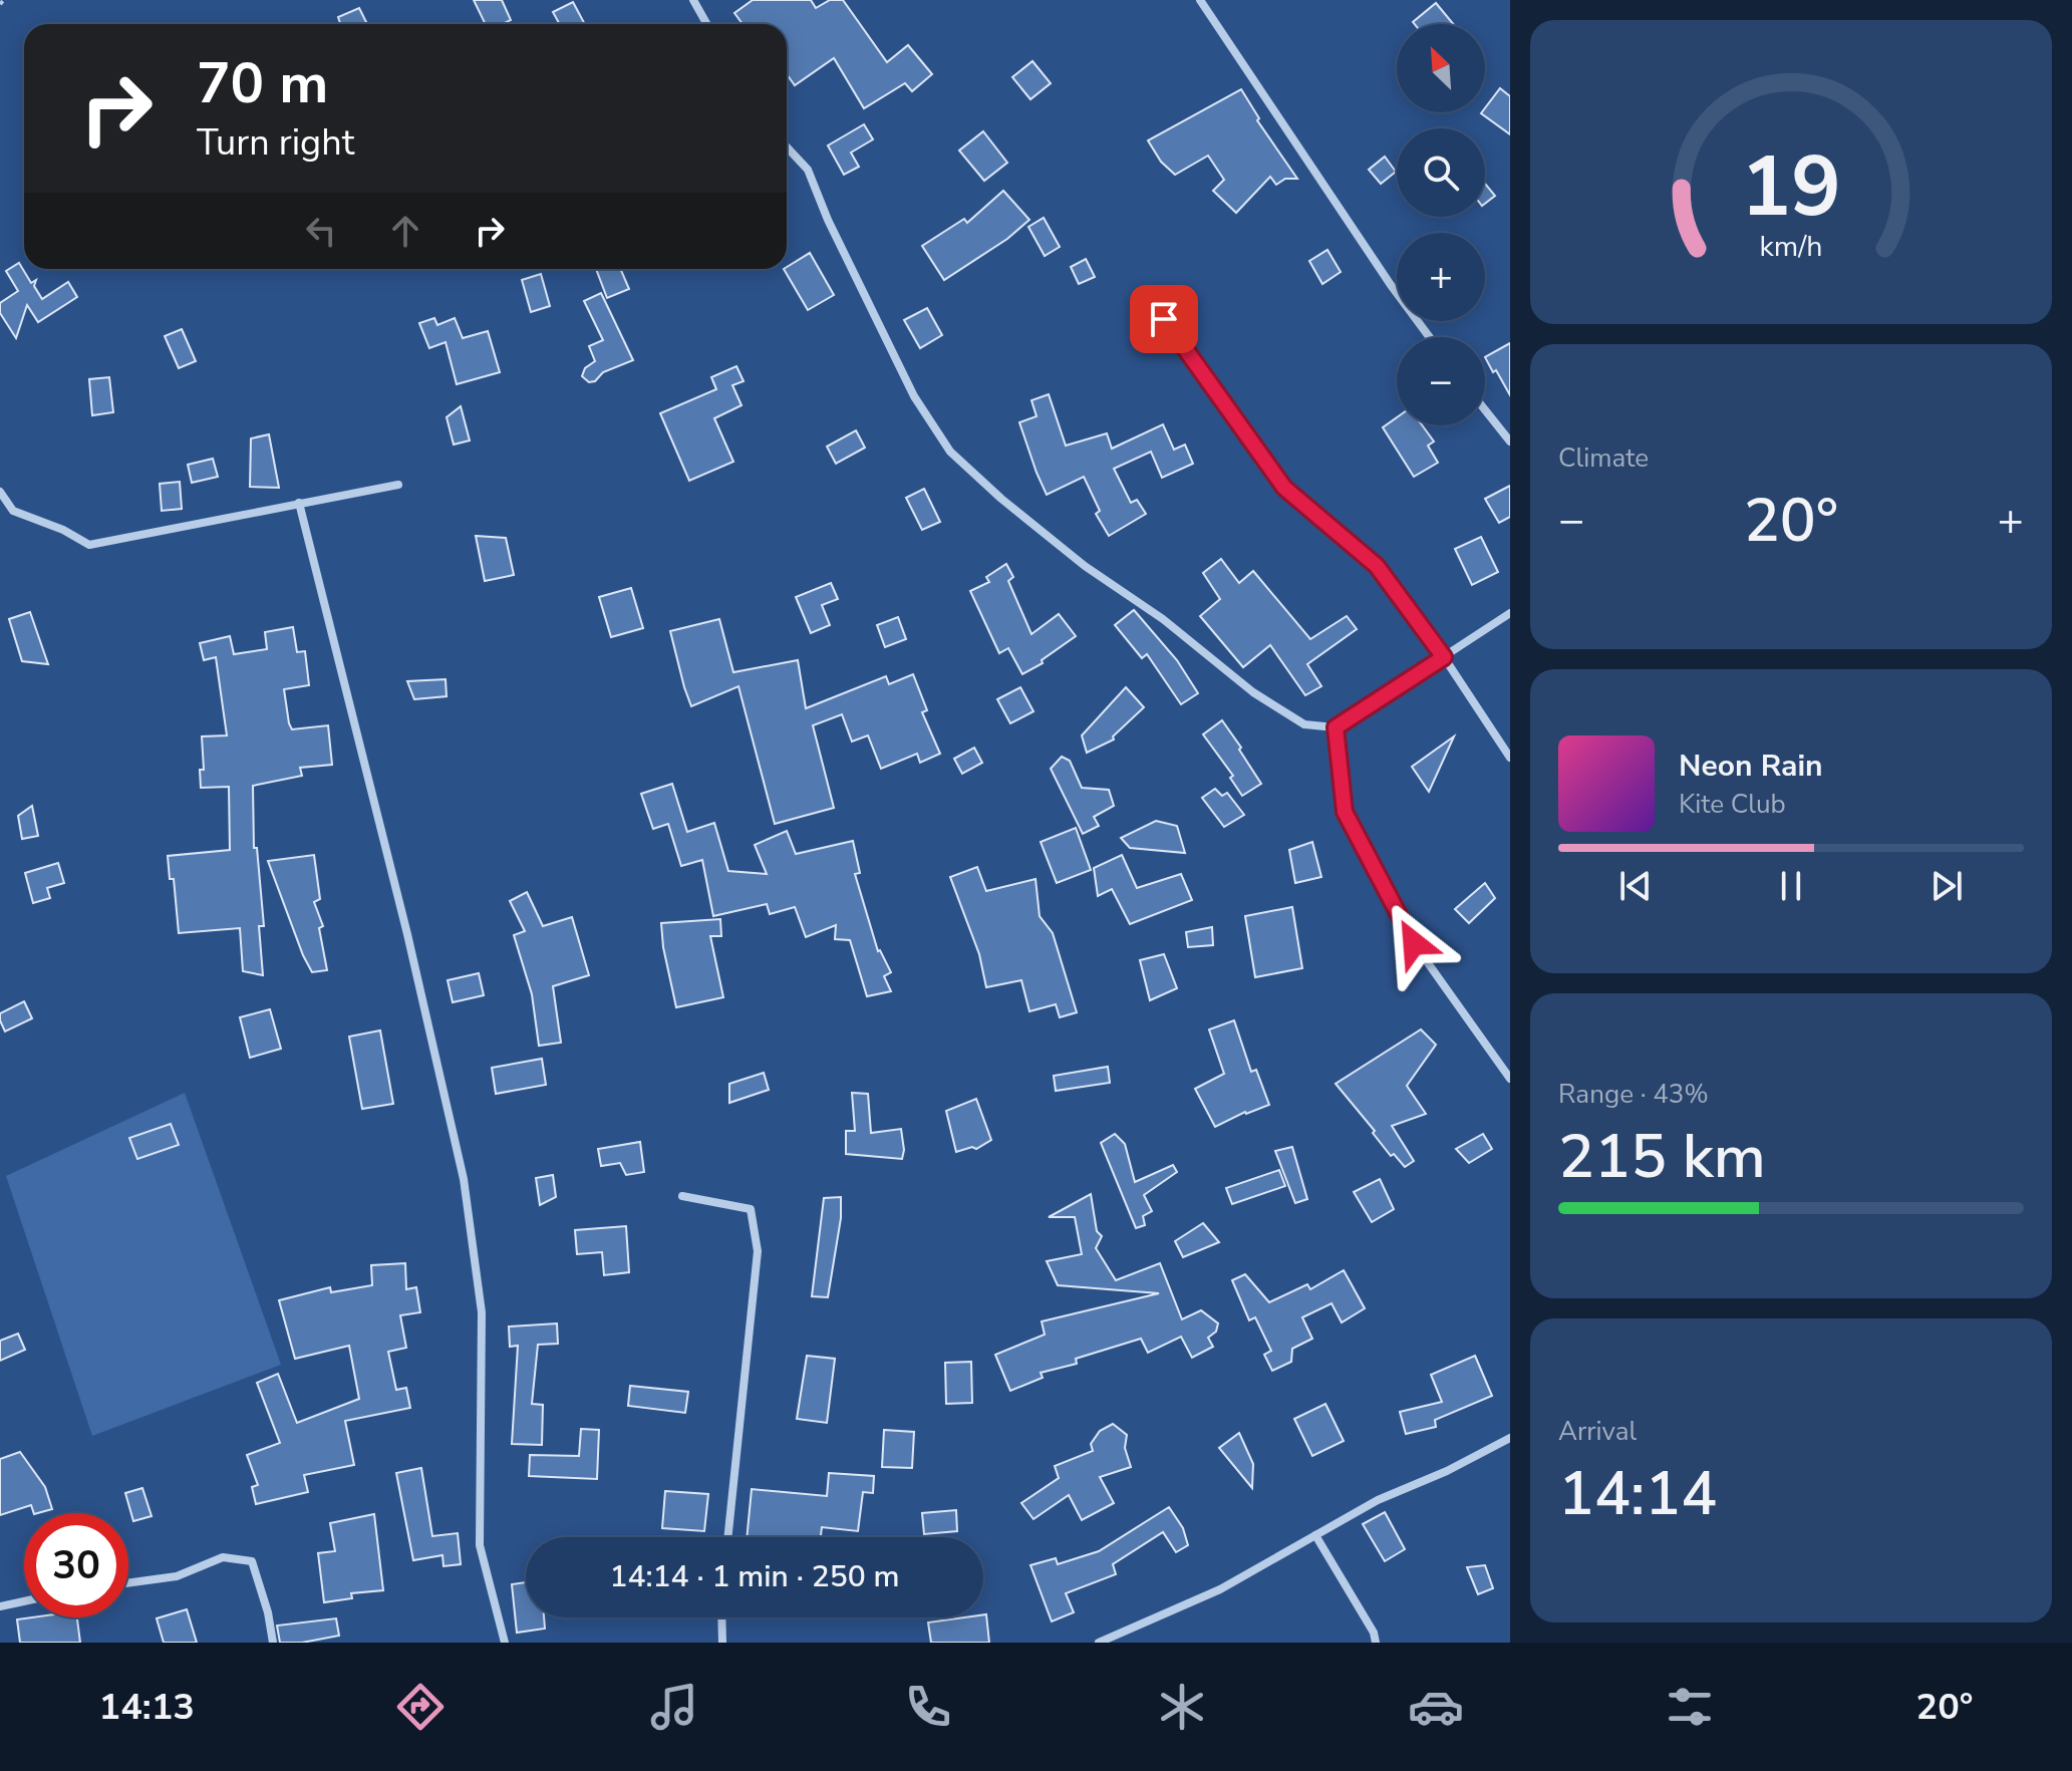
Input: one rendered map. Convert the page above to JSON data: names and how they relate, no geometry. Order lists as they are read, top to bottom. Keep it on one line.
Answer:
{"north":"top left","page":{"map_buttons":["+","−"],"turn":["70 m","Turn right"],"tile":["Climate",["Range · 43%","215 km"],["Arrival","14:14"]],"heat":["−","20°","+"],"song":["Neon Rain","Kite Club"],"limit":"30","trip":"14:14 · 1 min · 250 m","tabs":["14:13","20°"],"gauge":["19","km/h"]}}
